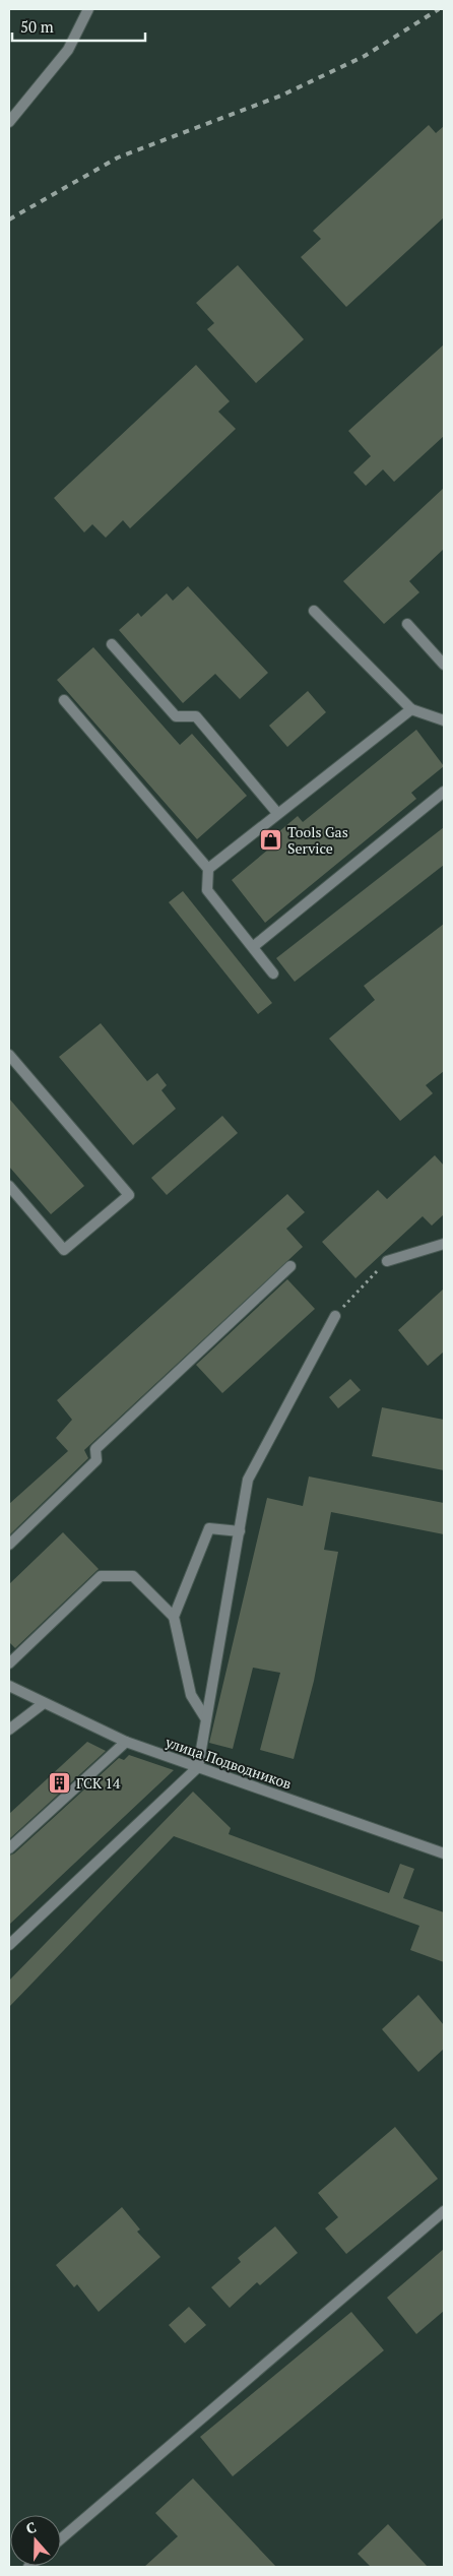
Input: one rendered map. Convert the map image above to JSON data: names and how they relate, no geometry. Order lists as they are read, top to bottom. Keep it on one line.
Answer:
{"streets":{"street":["улица Подводников"]},"places":{"shop":["Tools Gas Service"],"building":["ГСК 14"]},"scale_bar":"50 m","north":"top"}
